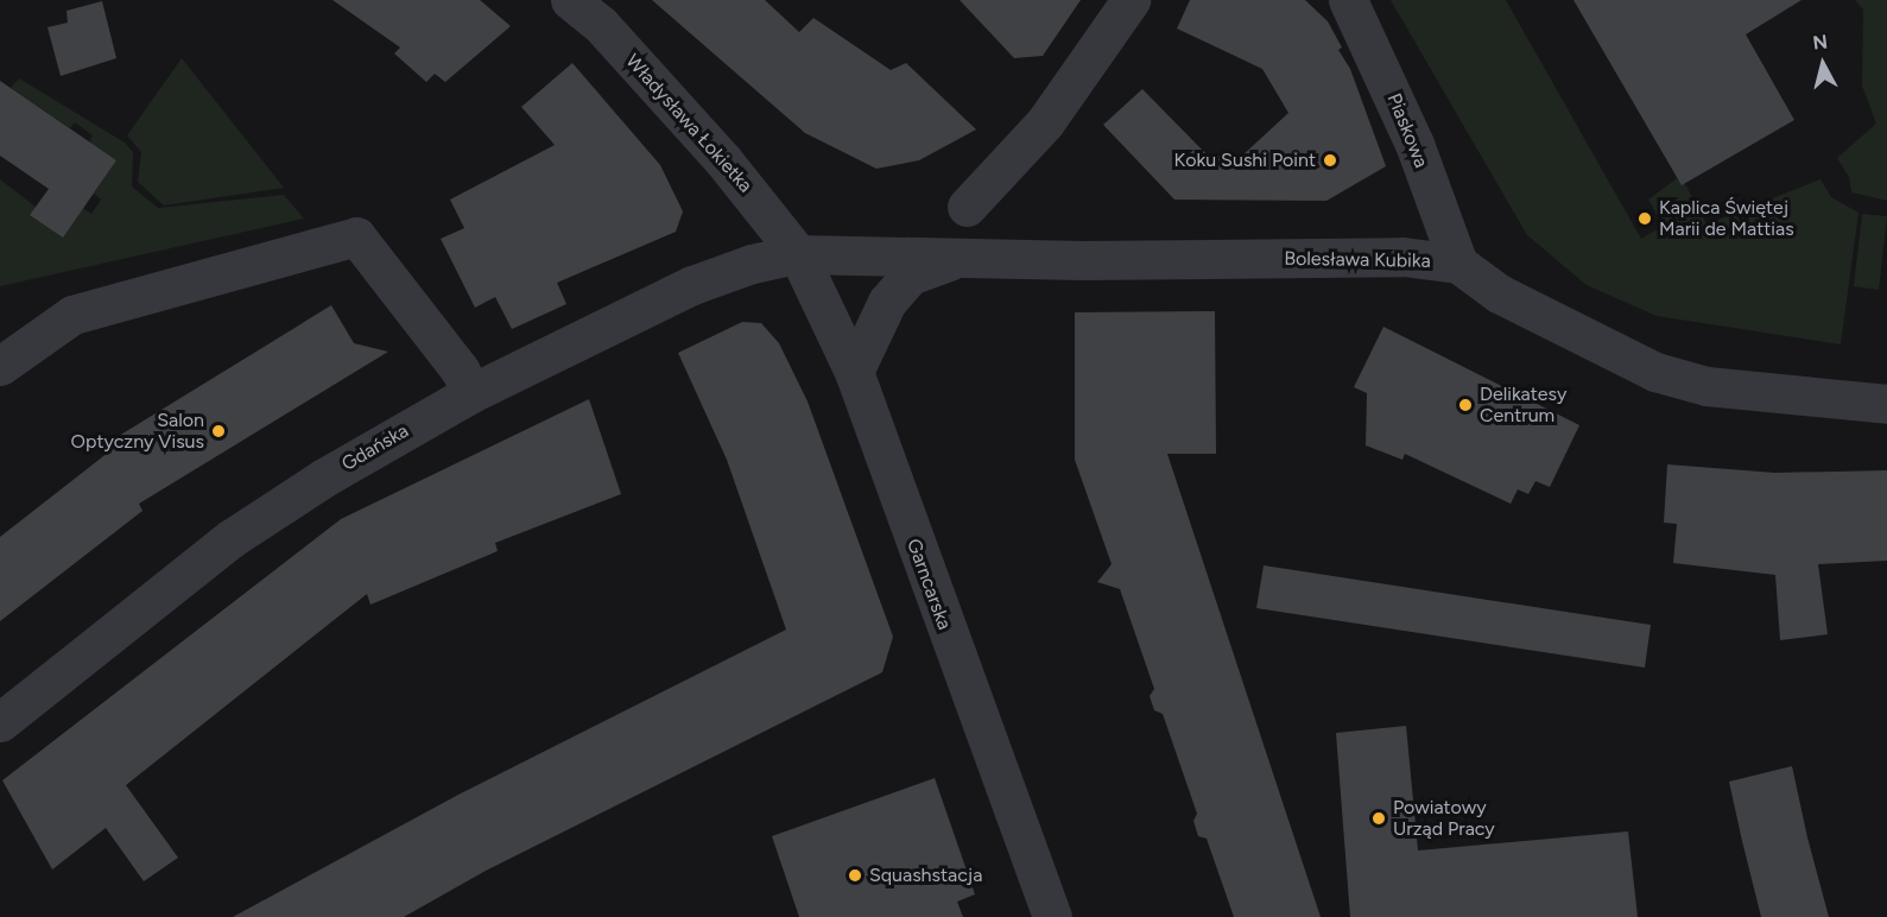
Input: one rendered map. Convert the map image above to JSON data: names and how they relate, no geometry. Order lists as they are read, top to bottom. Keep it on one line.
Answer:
{"streets":{"street":["Władysława Łokietka","Piaskowa","Bolesława Kubika","Gdańska","Garncarska"]},"crossings":[["Władysława Łokietka","Bolesława Kubika"],["Władysława Łokietka","Gdańska"],["Władysława Łokietka","Garncarska"],["Piaskowa","Bolesława Kubika"],["Bolesława Kubika","Gdańska"],["Bolesława Kubika","Garncarska"],["Gdańska","Garncarska"]],"places":["Koku Sushi Point","Kaplica Świętej Marii de Mattias","Delikatesy Centrum","Salon Optyczny Visus","Powiatowy Urząd Pracy","Squashstacja"],"north":"top"}
